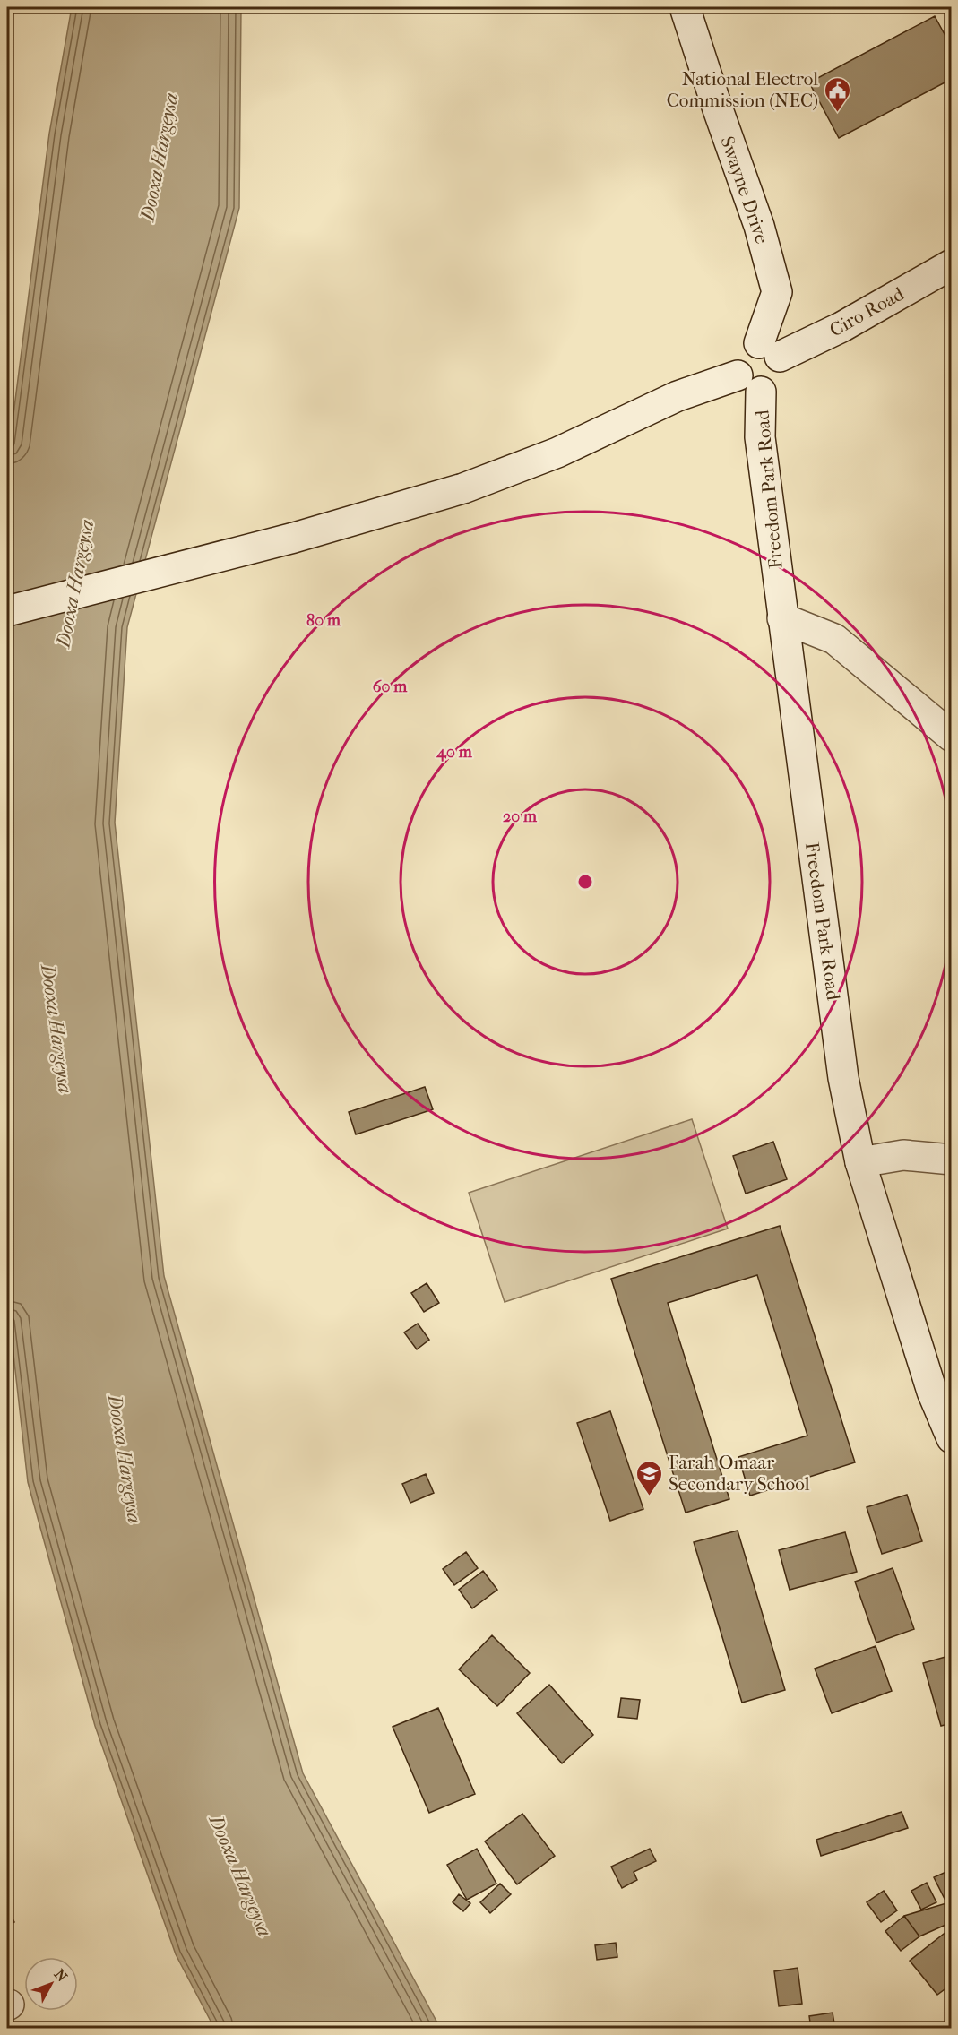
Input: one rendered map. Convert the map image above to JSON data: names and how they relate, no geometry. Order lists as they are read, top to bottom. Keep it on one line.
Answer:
{"streets":{"main road":["Swayne Drive","Ciro Road","Freedom Park Road"]},"crossings":[["Swayne Drive","Ciro Road"],["Swayne Drive","Freedom Park Road"],["Ciro Road","Freedom Park Road"]],"water":["Dooxa Hargeysa"],"places":{"public building":["National Electrol Commission (NEC)"],"school or university":["Farah Omaar Secondary School"]},"north":"top right","rings":["80 m","60 m","40 m","20 m"]}
